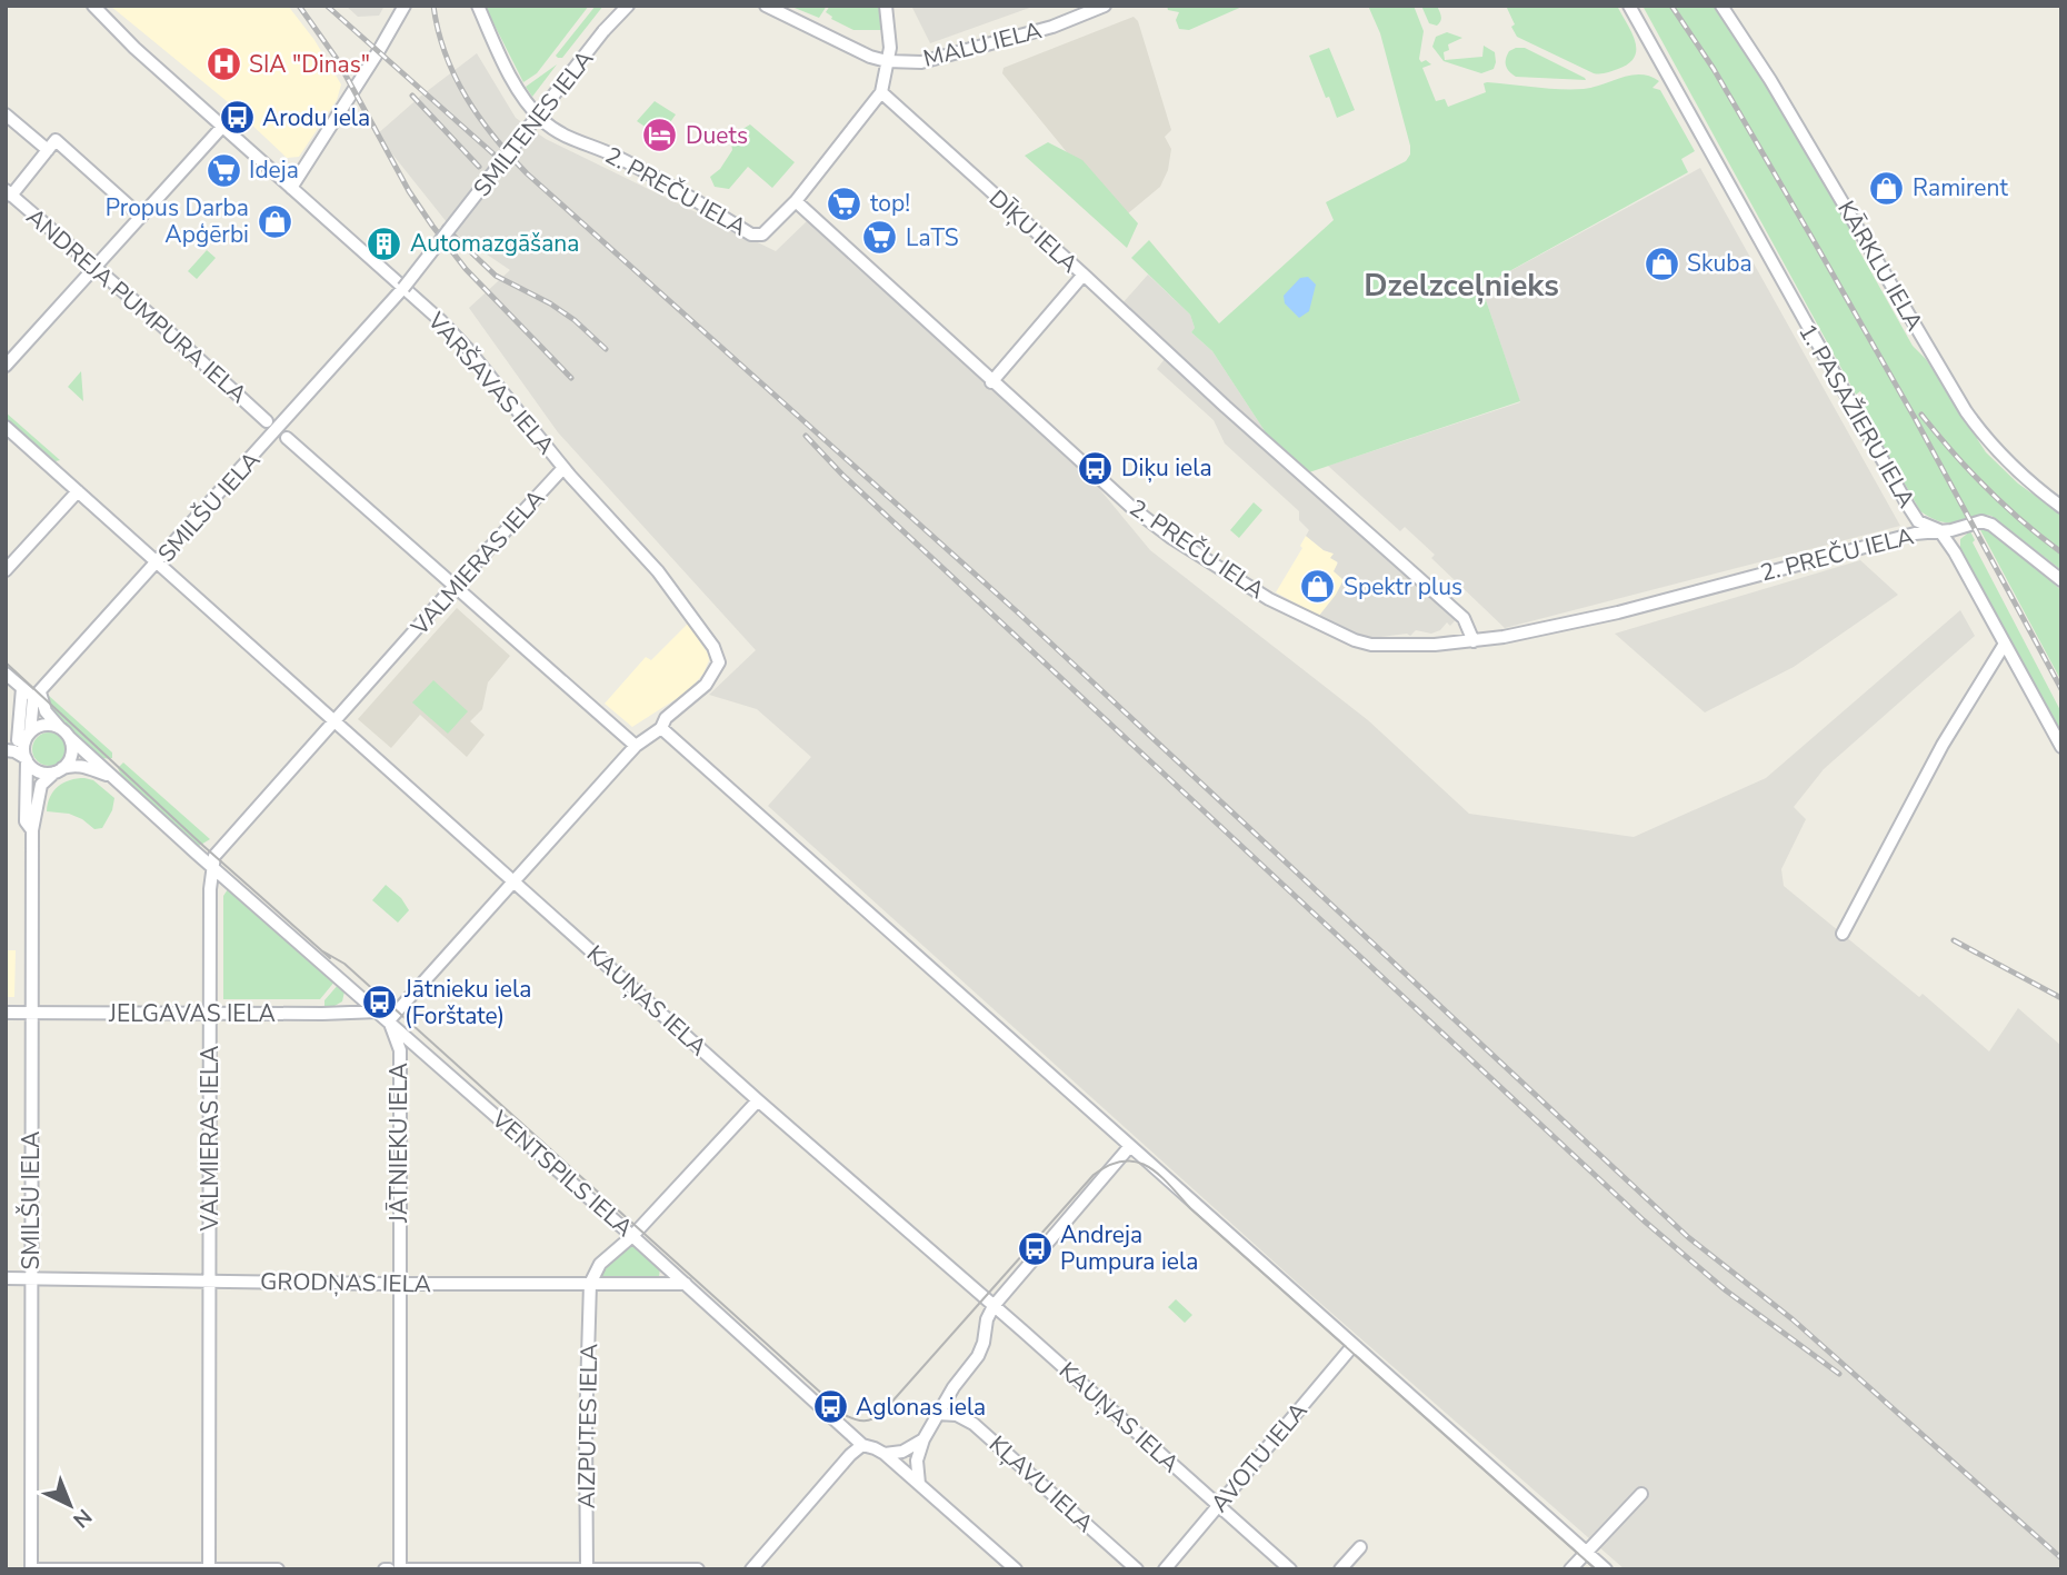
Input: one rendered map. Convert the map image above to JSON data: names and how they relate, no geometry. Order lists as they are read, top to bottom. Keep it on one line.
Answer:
{"streets":{"street":["MALU IELA","SMILTENES IELA","2. PREČU IELA","DĪĶU IELA","KĀRKLU IELA","ANDREJA PUMPURA IELA","VARŠAVAS IELA","1. PASAŽIERU IELA","SMILŠU IELA","VALMIERAS IELA","KAUŅAS IELA","JELGAVAS IELA","JĀTNIEKU IELA","VENTSPILS IELA","GRODŅAS IELA","AIZPUTES IELA","AVOTU IELA","KĻAVU IELA"]},"crossings":[["SMILTENES IELA","VARŠAVAS IELA"],["SMILTENES IELA","SMILŠU IELA"],["2. PREČU IELA","DĪĶU IELA"],["2. PREČU IELA","1. PASAŽIERU IELA"],["VARŠAVAS IELA","SMILŠU IELA"],["VARŠAVAS IELA","VALMIERAS IELA"],["SMILŠU IELA","KAUŅAS IELA"],["SMILŠU IELA","JELGAVAS IELA"],["SMILŠU IELA","VENTSPILS IELA"],["SMILŠU IELA","GRODŅAS IELA"],["VALMIERAS IELA","KAUŅAS IELA"],["VALMIERAS IELA","JELGAVAS IELA"],["VALMIERAS IELA","VENTSPILS IELA"],["VALMIERAS IELA","GRODŅAS IELA"],["KAUŅAS IELA","AVOTU IELA"],["JELGAVAS IELA","JĀTNIEKU IELA"],["JELGAVAS IELA","VENTSPILS IELA"],["JĀTNIEKU IELA","VENTSPILS IELA"],["JĀTNIEKU IELA","GRODŅAS IELA"],["VENTSPILS IELA","GRODŅAS IELA"],["GRODŅAS IELA","AIZPUTES IELA"]],"districts":["Dzelzceļnieks"],"places":{"hospital":["SIA \"Dinas\""],"bus stop":["Arodu iela","Diķu iela","Jātnieku iela (Forštate)","Andreja Pumpura iela","Aglonas iela"],"hotel":["Duets"],"supermarket":["Ideja","top!","LaTS"],"shop":["Ramirent","Propus Darba Apģērbi","Skuba","Spektr plus"],"building":["Automazgāšana"]},"north":"bottom right"}
